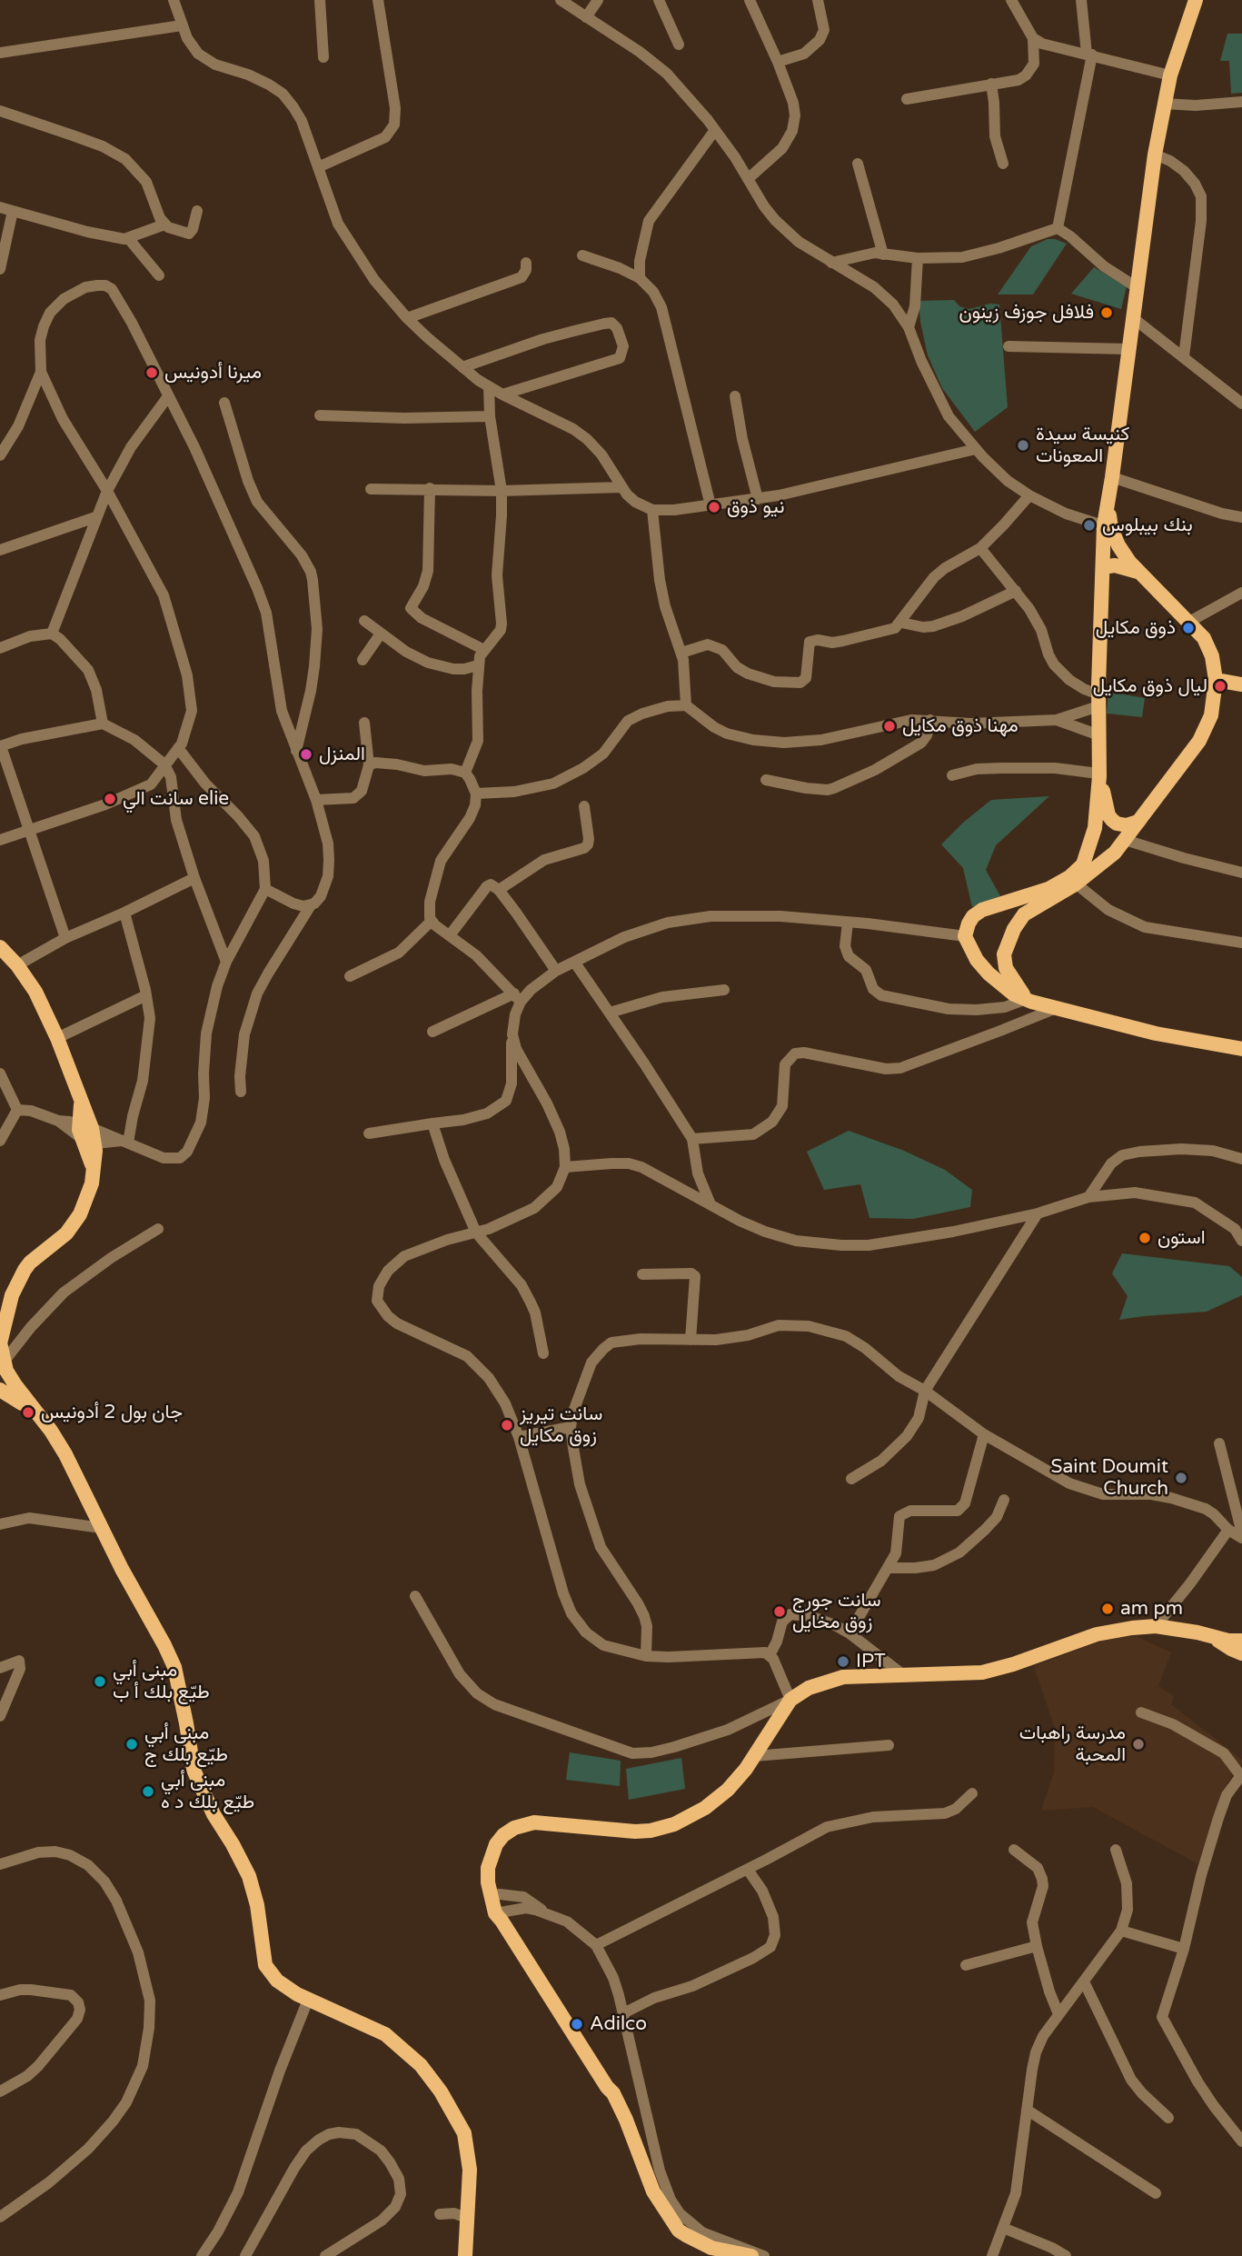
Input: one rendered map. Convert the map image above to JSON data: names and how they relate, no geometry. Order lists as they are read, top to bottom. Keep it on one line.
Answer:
{"places":["فلافل جوزف زينون","ميرنا أدونيس","كنيسة سيدة المعونات","نيو ذوق","بنك بيبلوس","ذوق مكايل","ليال ذوق مكايل","مهنا ذوق مكايل","المنزل","سانت الي elie","استون","جان بول 2 أدونيس","سانت تيريز زوق مكايل","Saint Doumit Church","am pm","سانت جورج زوق مخايل","IPT","مبنى أبي طيّع بلك أ ب","مبنى أبي طيّع بلك ج","مدرسة راهبات المحبة","مبنى أبي طيّع بلك د ه","Adilco"]}
